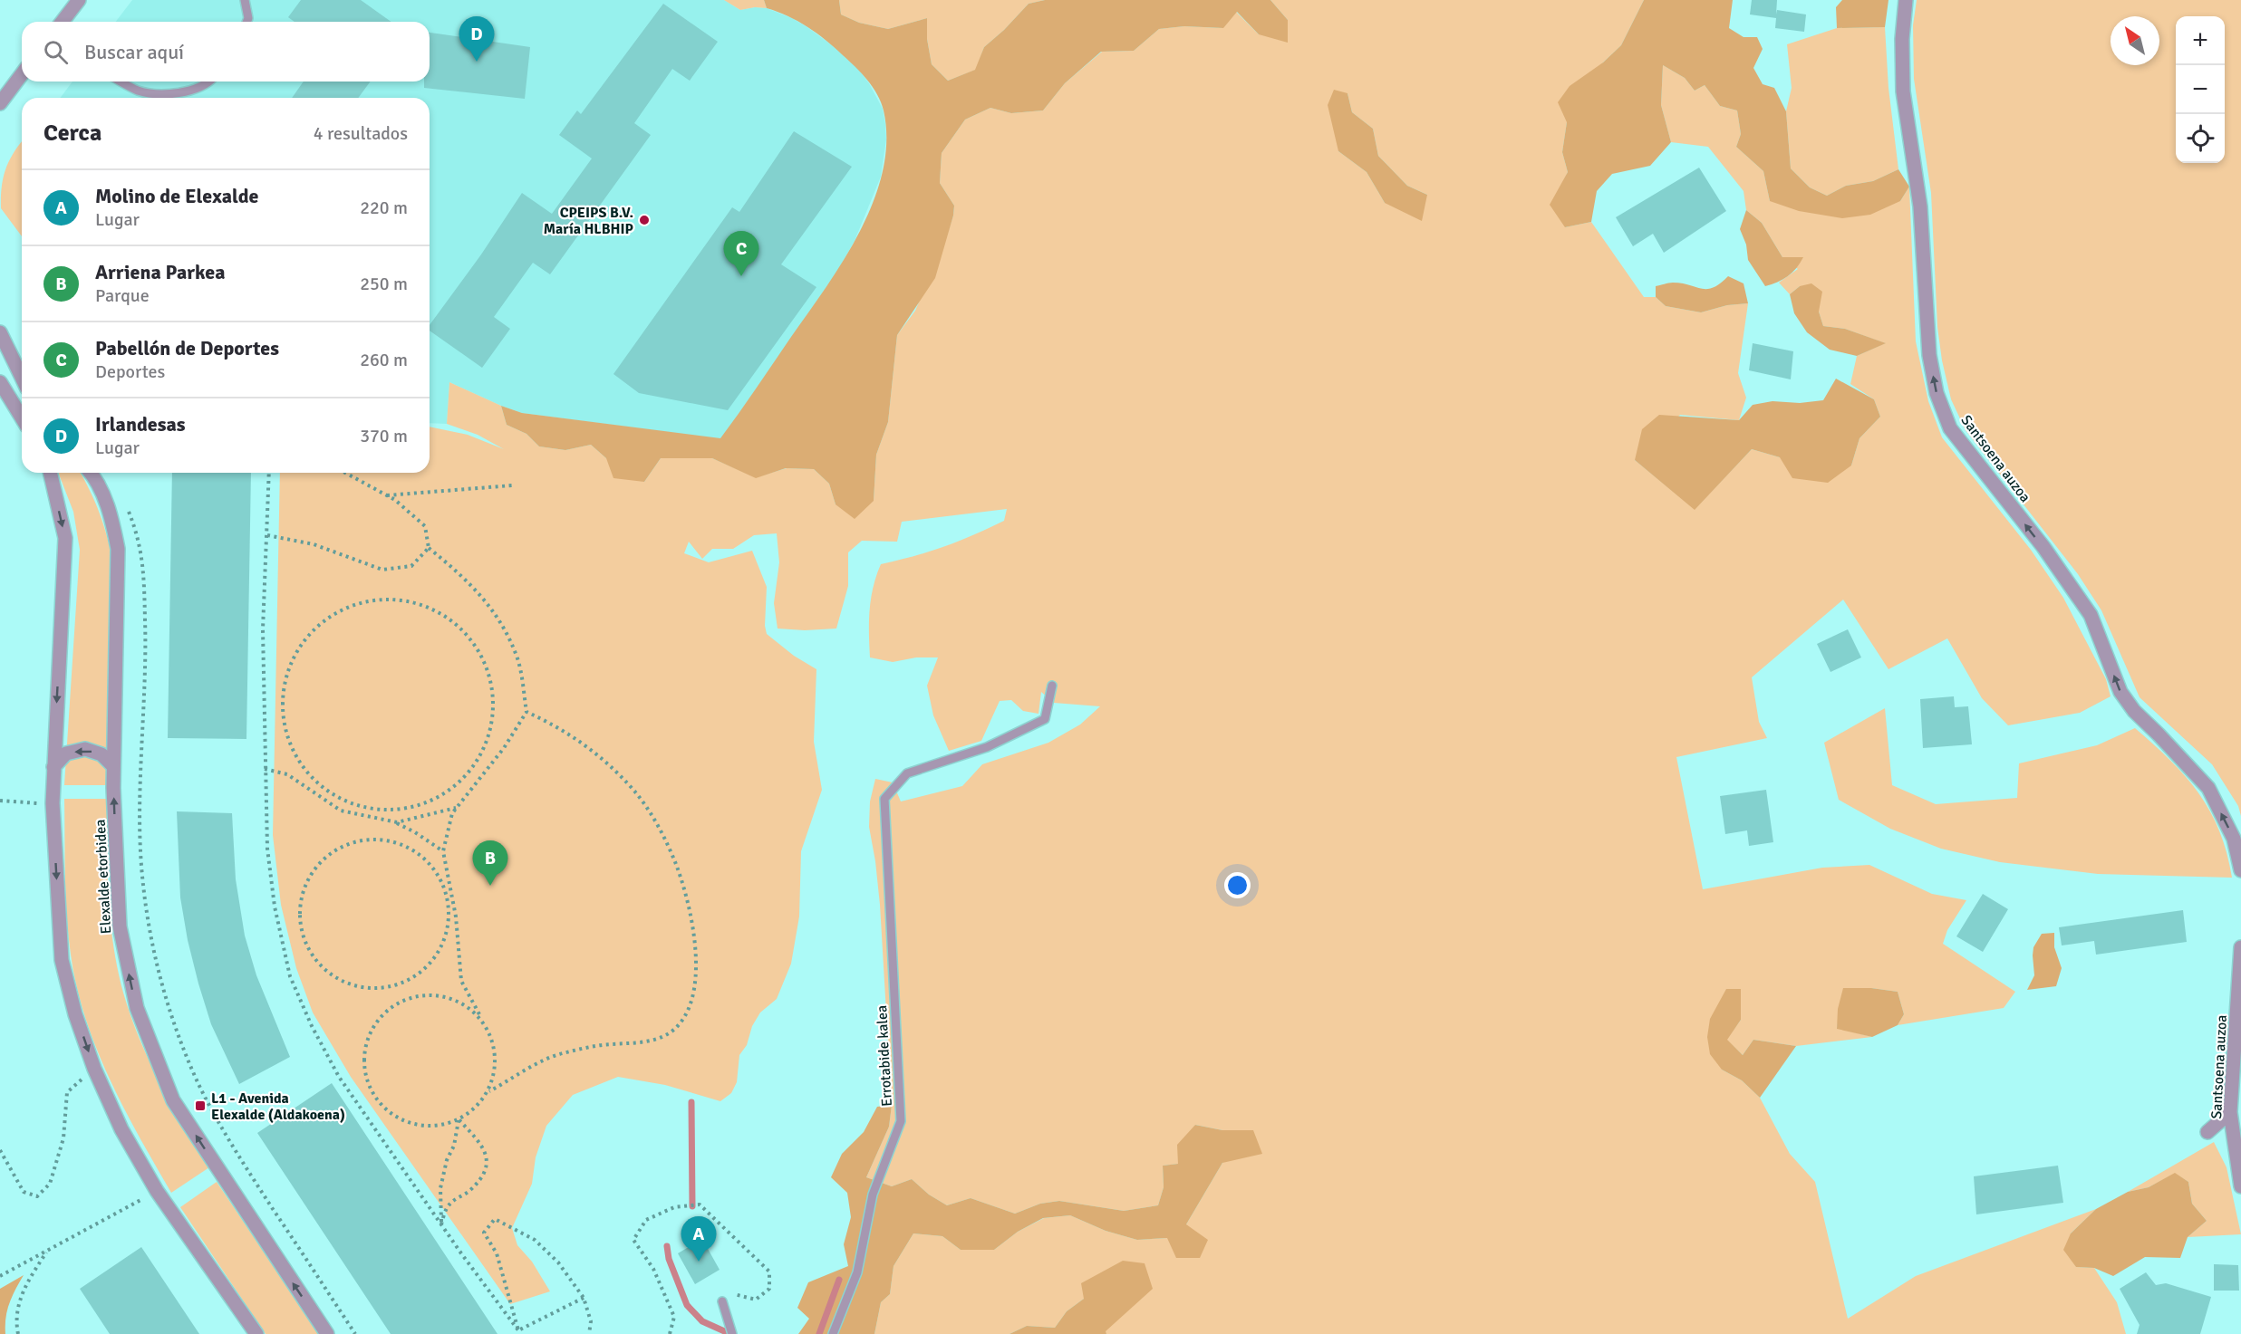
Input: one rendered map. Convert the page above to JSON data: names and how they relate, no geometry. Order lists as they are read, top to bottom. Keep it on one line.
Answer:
{"streets":{"street":["Santsoena auzoa","Elexalde etorbidea"],"lane":["Errotabide kalea"]},"one_way":["Santsoena auzoa"],"places":{"other":["CPEIPS B.V. María HLBHIP"],"transit":["L1 - Avenida Elexalde (Aldakoena)"]},"north":"top left","page":{"map_buttons":["+","−"],"pins":["D","C","B","A"],"search":"Buscar aquí","heading":["Cerca","4 resultados"],"list":[{"mark":"A","name":"Molino de Elexalde","note":"Lugar","value":"220 m"},{"mark":"B","name":"Arriena Parkea","note":"Parque","value":"250 m"},{"mark":"C","name":"Pabellón de Deportes","note":"Deportes","value":"260 m"},{"mark":"D","name":"Irlandesas","note":"Lugar","value":"370 m"}]}}
